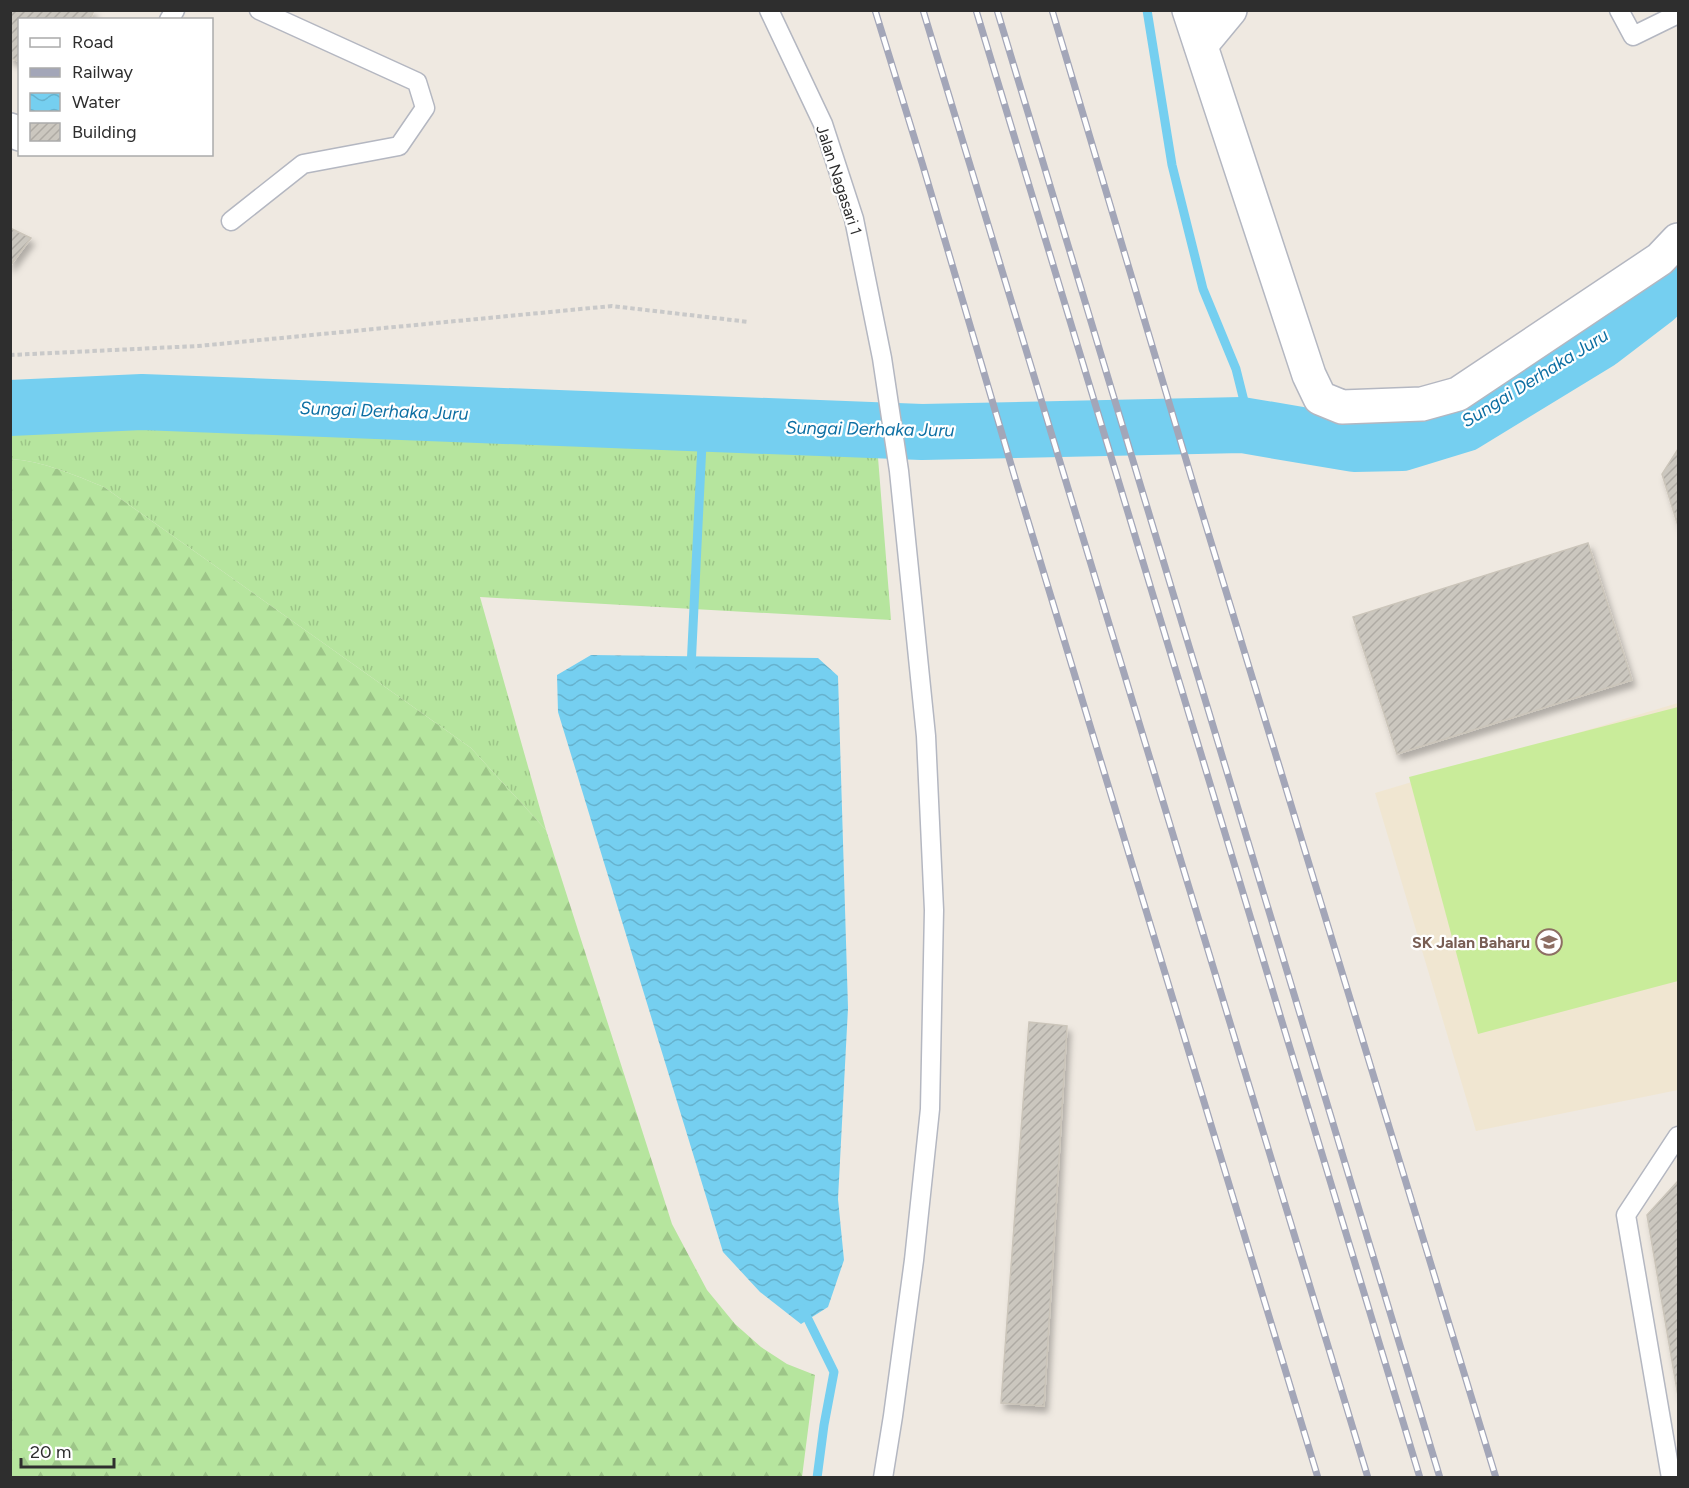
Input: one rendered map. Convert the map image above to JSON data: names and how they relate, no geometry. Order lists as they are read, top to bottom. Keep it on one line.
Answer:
{"streets":{"lane":["Jalan Nagasari 1"]},"water":["Sungai Derhaka Juru"],"places":{"school or university":["SK Jalan Baharu"]},"legend":["Road","Railway","Water","Building"],"scale_bar":"20 m"}
